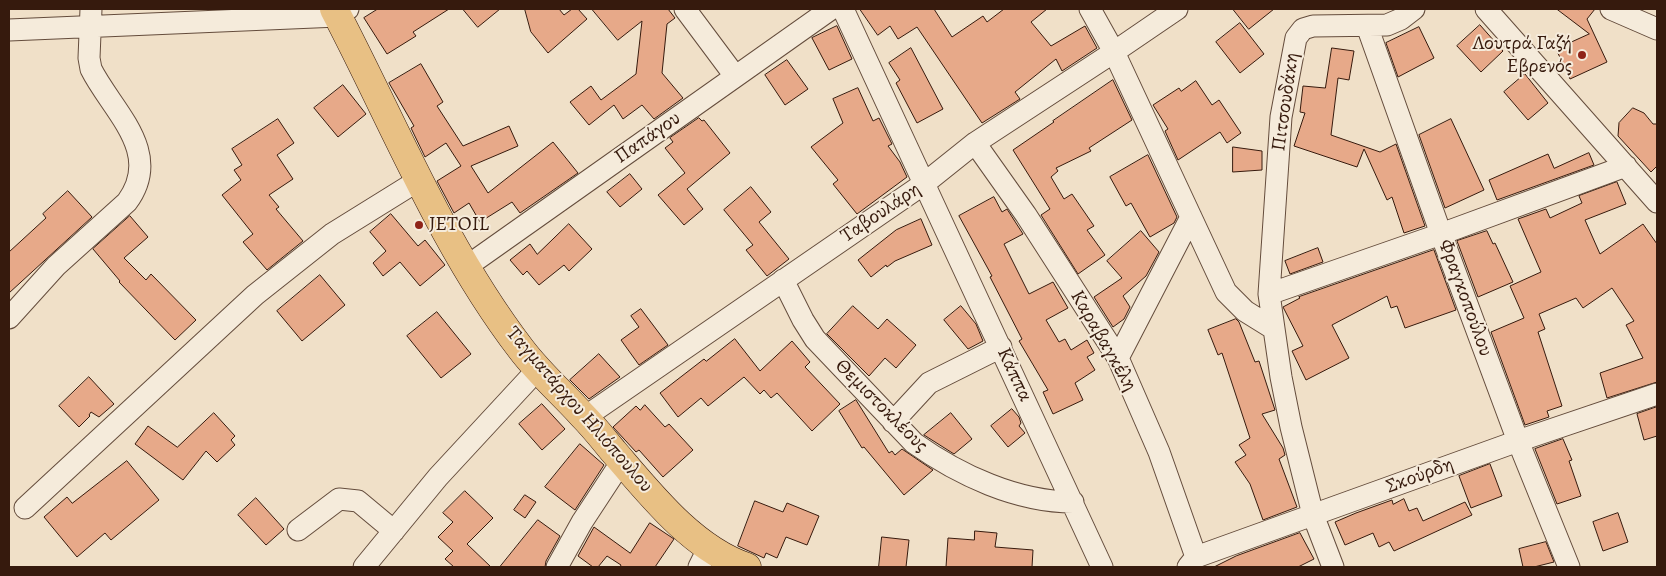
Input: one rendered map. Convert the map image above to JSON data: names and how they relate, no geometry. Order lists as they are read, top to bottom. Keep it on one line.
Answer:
{"streets":{"main road":["Ταγματάρχου Ηλιόπουλου"],"street":["Πιτσουδάκη","Παπάγου","Ταβουλάρη","Φραγκοπούλου","Καραβαγκέλη","Κάππα","Θεμιστοκλέους","Σκούρδη"]},"crossings":[["Πιτσουδάκη","Φραγκοπούλου"],["Πιτσουδάκη","Σκούρδη"],["Παπάγου","Ταγματάρχου Ηλιόπουλου"],["Ταβουλάρη","Καραβαγκέλη"],["Ταβουλάρη","Κάππα"],["Ταβουλάρη","Θεμιστοκλέους"],["Ταβουλάρη","Ταγματάρχου Ηλιόπουλου"],["Φραγκοπούλου","Σκούρδη"],["Καραβαγκέλη","Σκούρδη"],["Κάππα","Θεμιστοκλέους"]],"places":["Λουτρά Γαζή Εβρενός","JETOIL"]}
